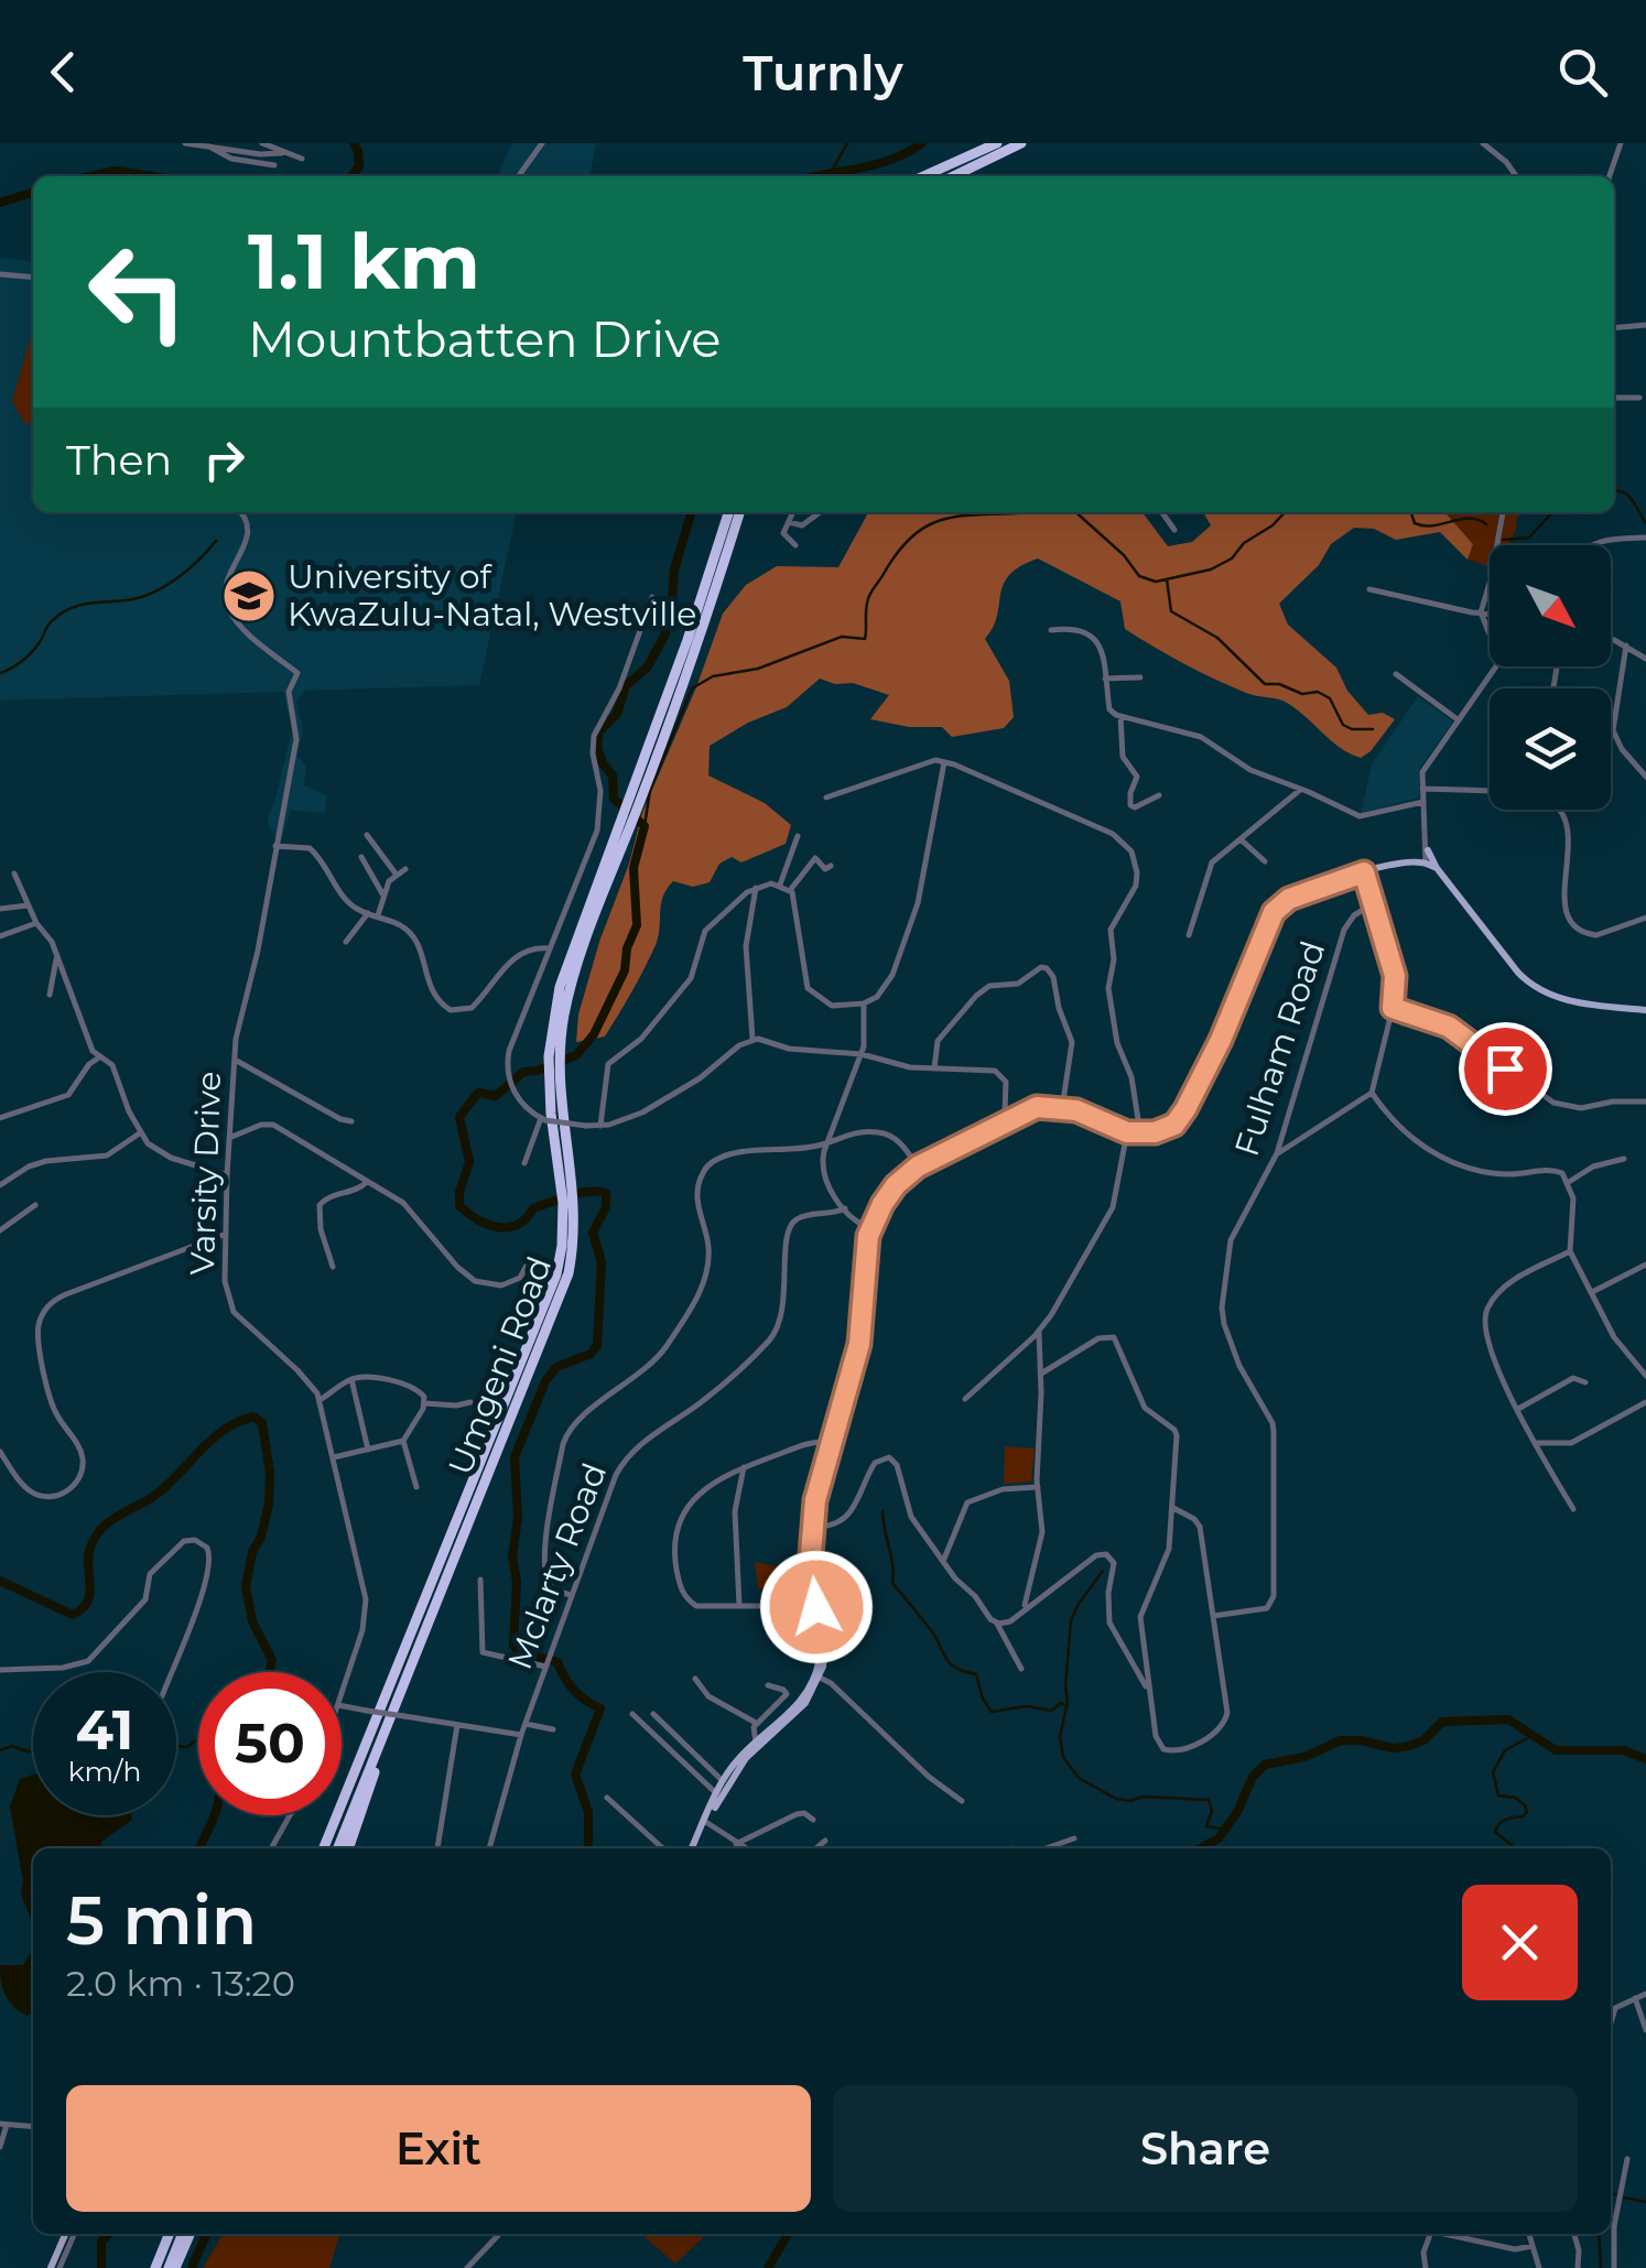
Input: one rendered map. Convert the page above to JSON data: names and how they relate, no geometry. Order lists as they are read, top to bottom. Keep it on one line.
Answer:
{"streets":{"highway":["Umgeni Road"],"street":["Fulham Road","Varsity Drive","Mclarty Road"]},"places":{"school or university":["University of KwaZulu-Natal, Westville"]},"north":"bottom right","page":{"header":"Turnly","turn":["1.1 km","Mountbatten Drive"],"then":"Then","speed":"41 km/h","limit":"50","heading":["5 min","2.0 km · 13:20"],"buttons":["Exit","Share"]}}
